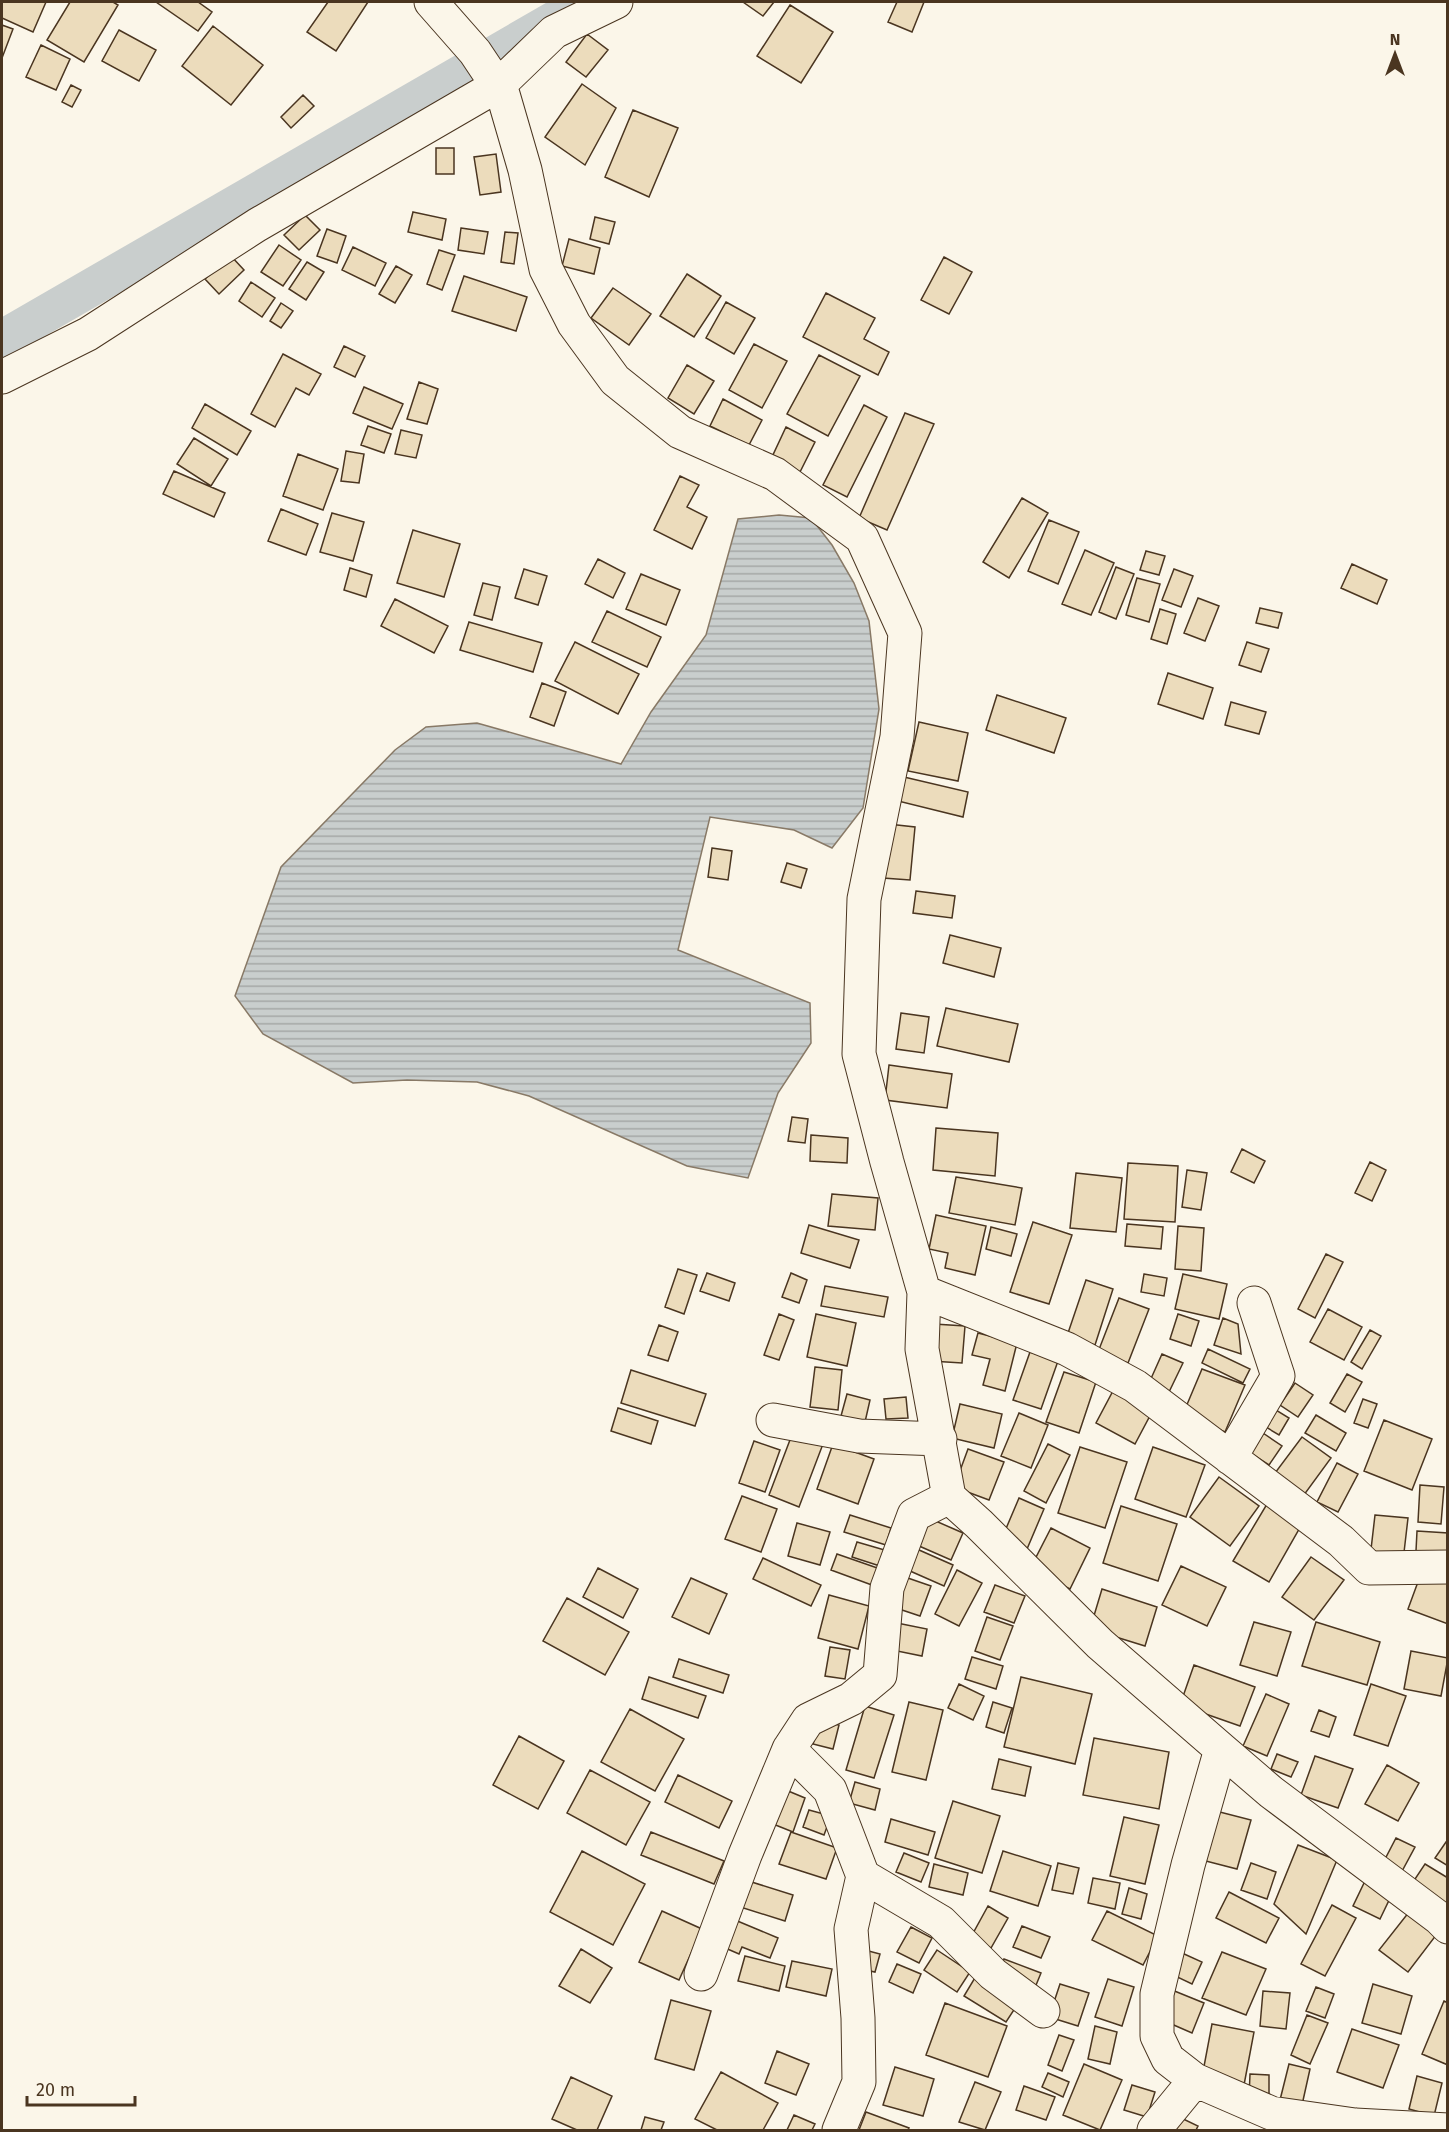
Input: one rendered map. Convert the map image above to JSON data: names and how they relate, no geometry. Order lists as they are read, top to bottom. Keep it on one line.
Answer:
{"scale_bar":"20 m","north":"top"}
